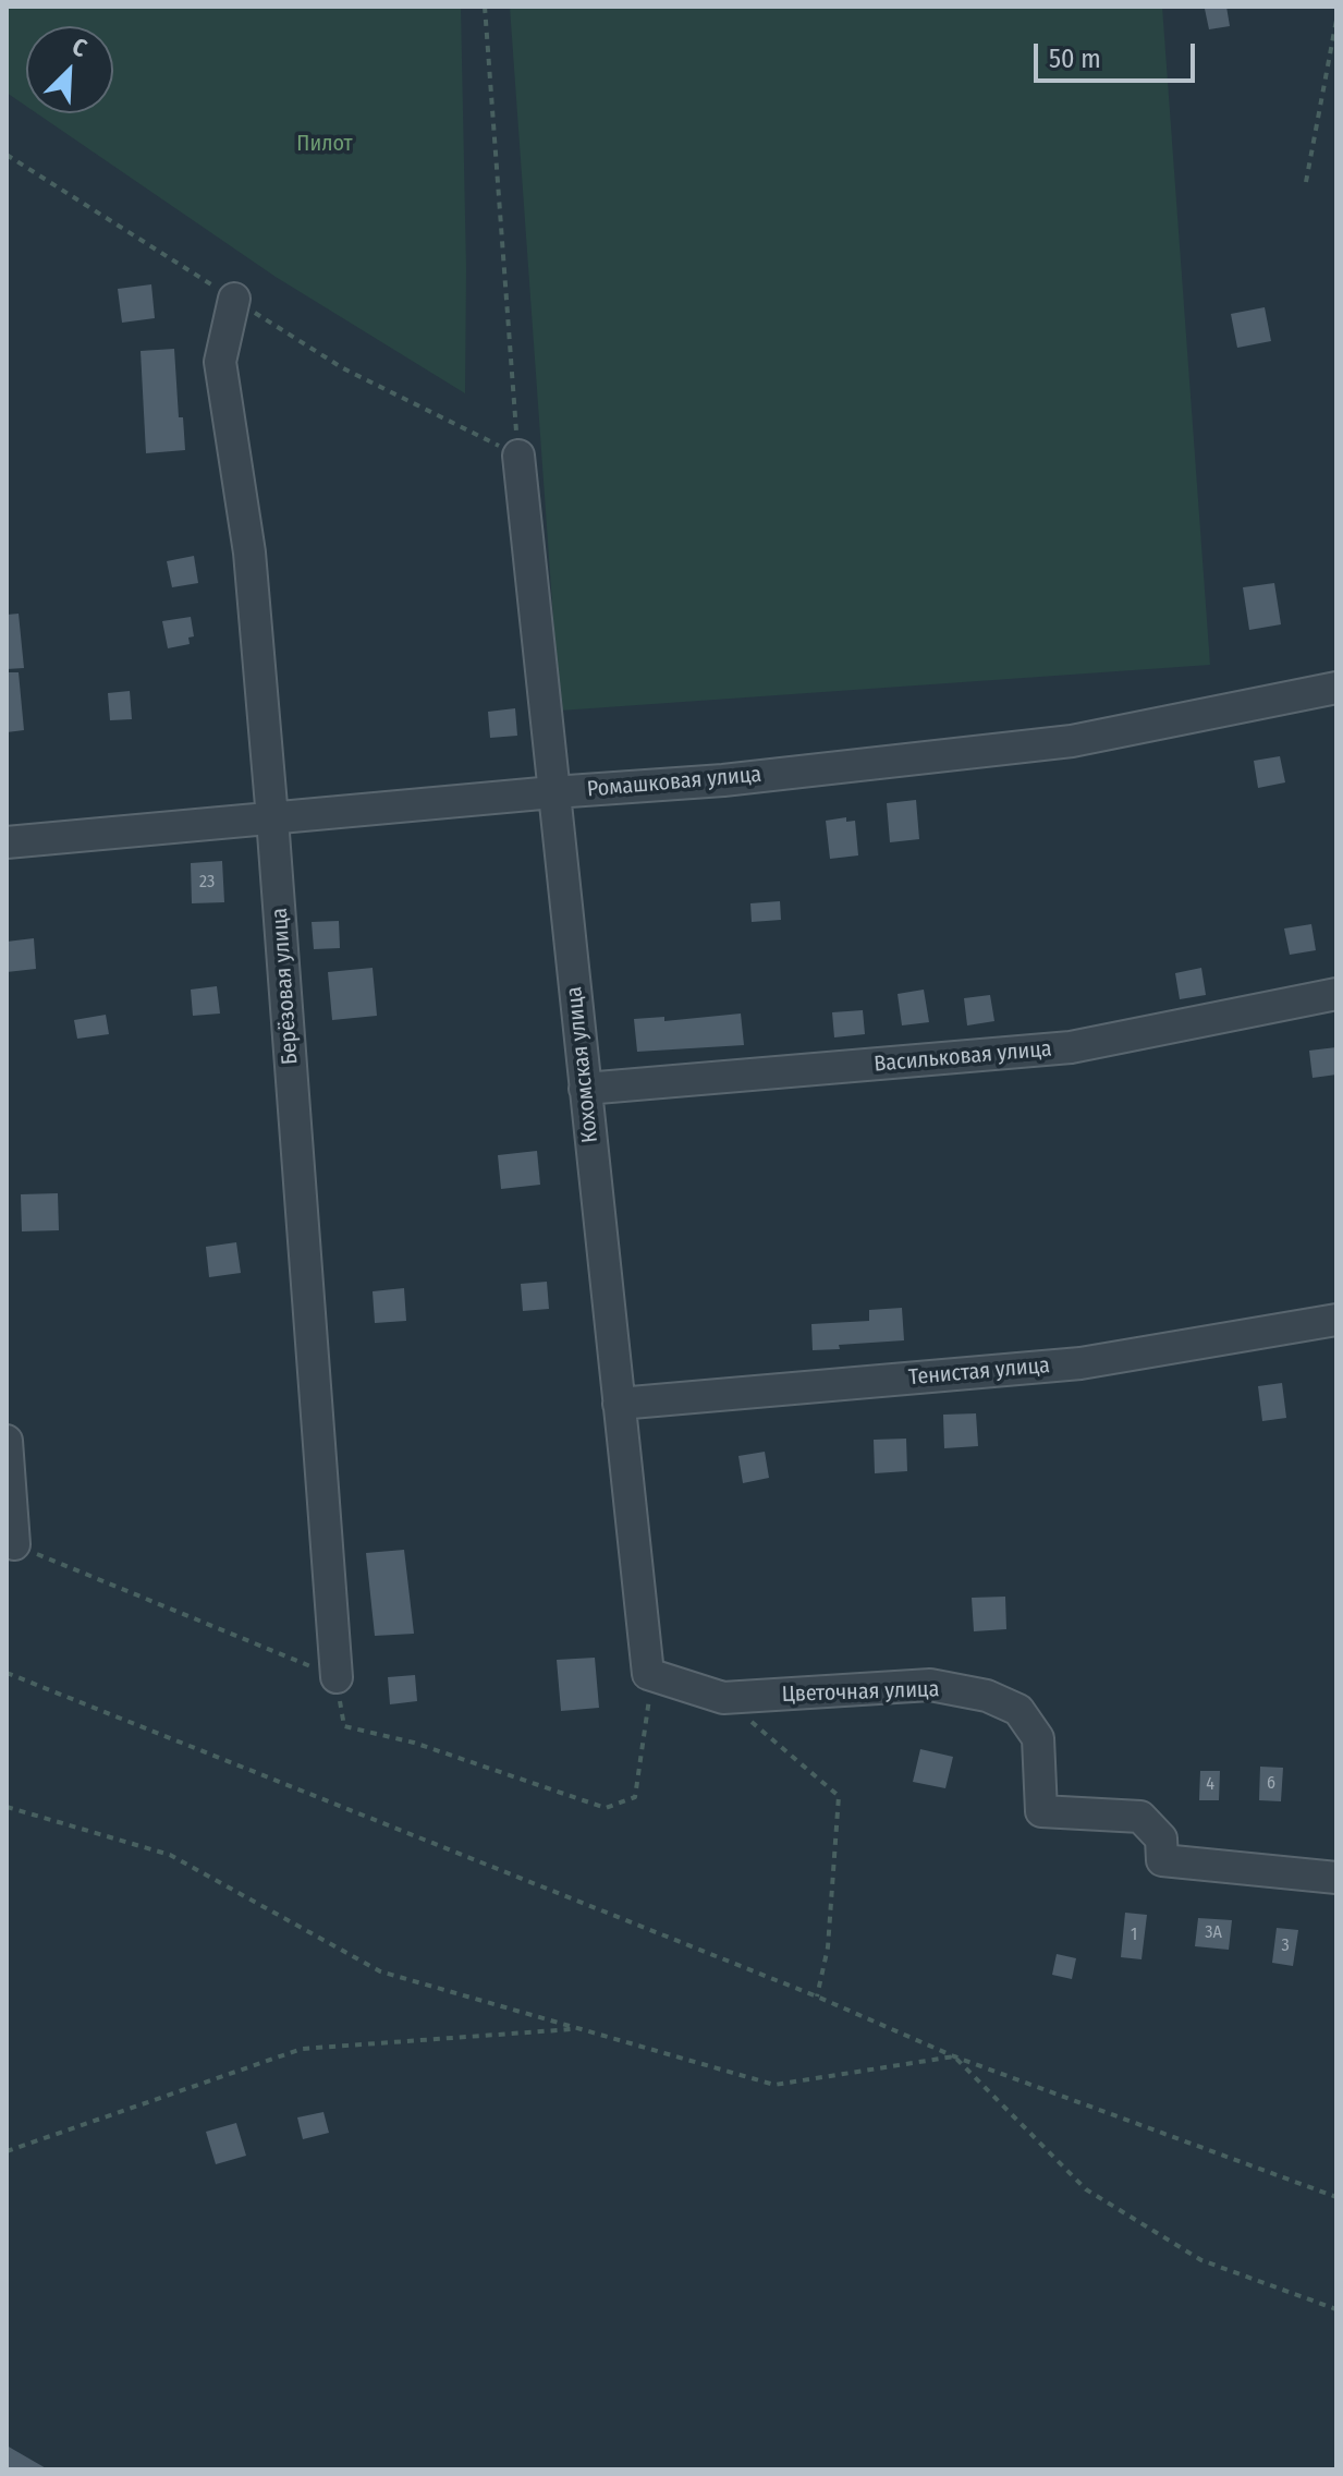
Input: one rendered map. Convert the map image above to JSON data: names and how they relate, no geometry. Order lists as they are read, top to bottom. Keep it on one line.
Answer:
{"streets":{"street":["Ромашковая улица","Берёзовая улица","Васильковая улица","Кохомская улица","Тенистая улица","Цветочная улица"]},"crossings":[["Ромашковая улица","Берёзовая улица"],["Ромашковая улица","Кохомская улица"],["Васильковая улица","Кохомская улица"],["Кохомская улица","Тенистая улица"],["Кохомская улица","Цветочная улица"]],"parks":["Пилот"],"house_numbers":["23","6","4","3А","1","3"],"scale_bar":"50 m","north":"top right"}
